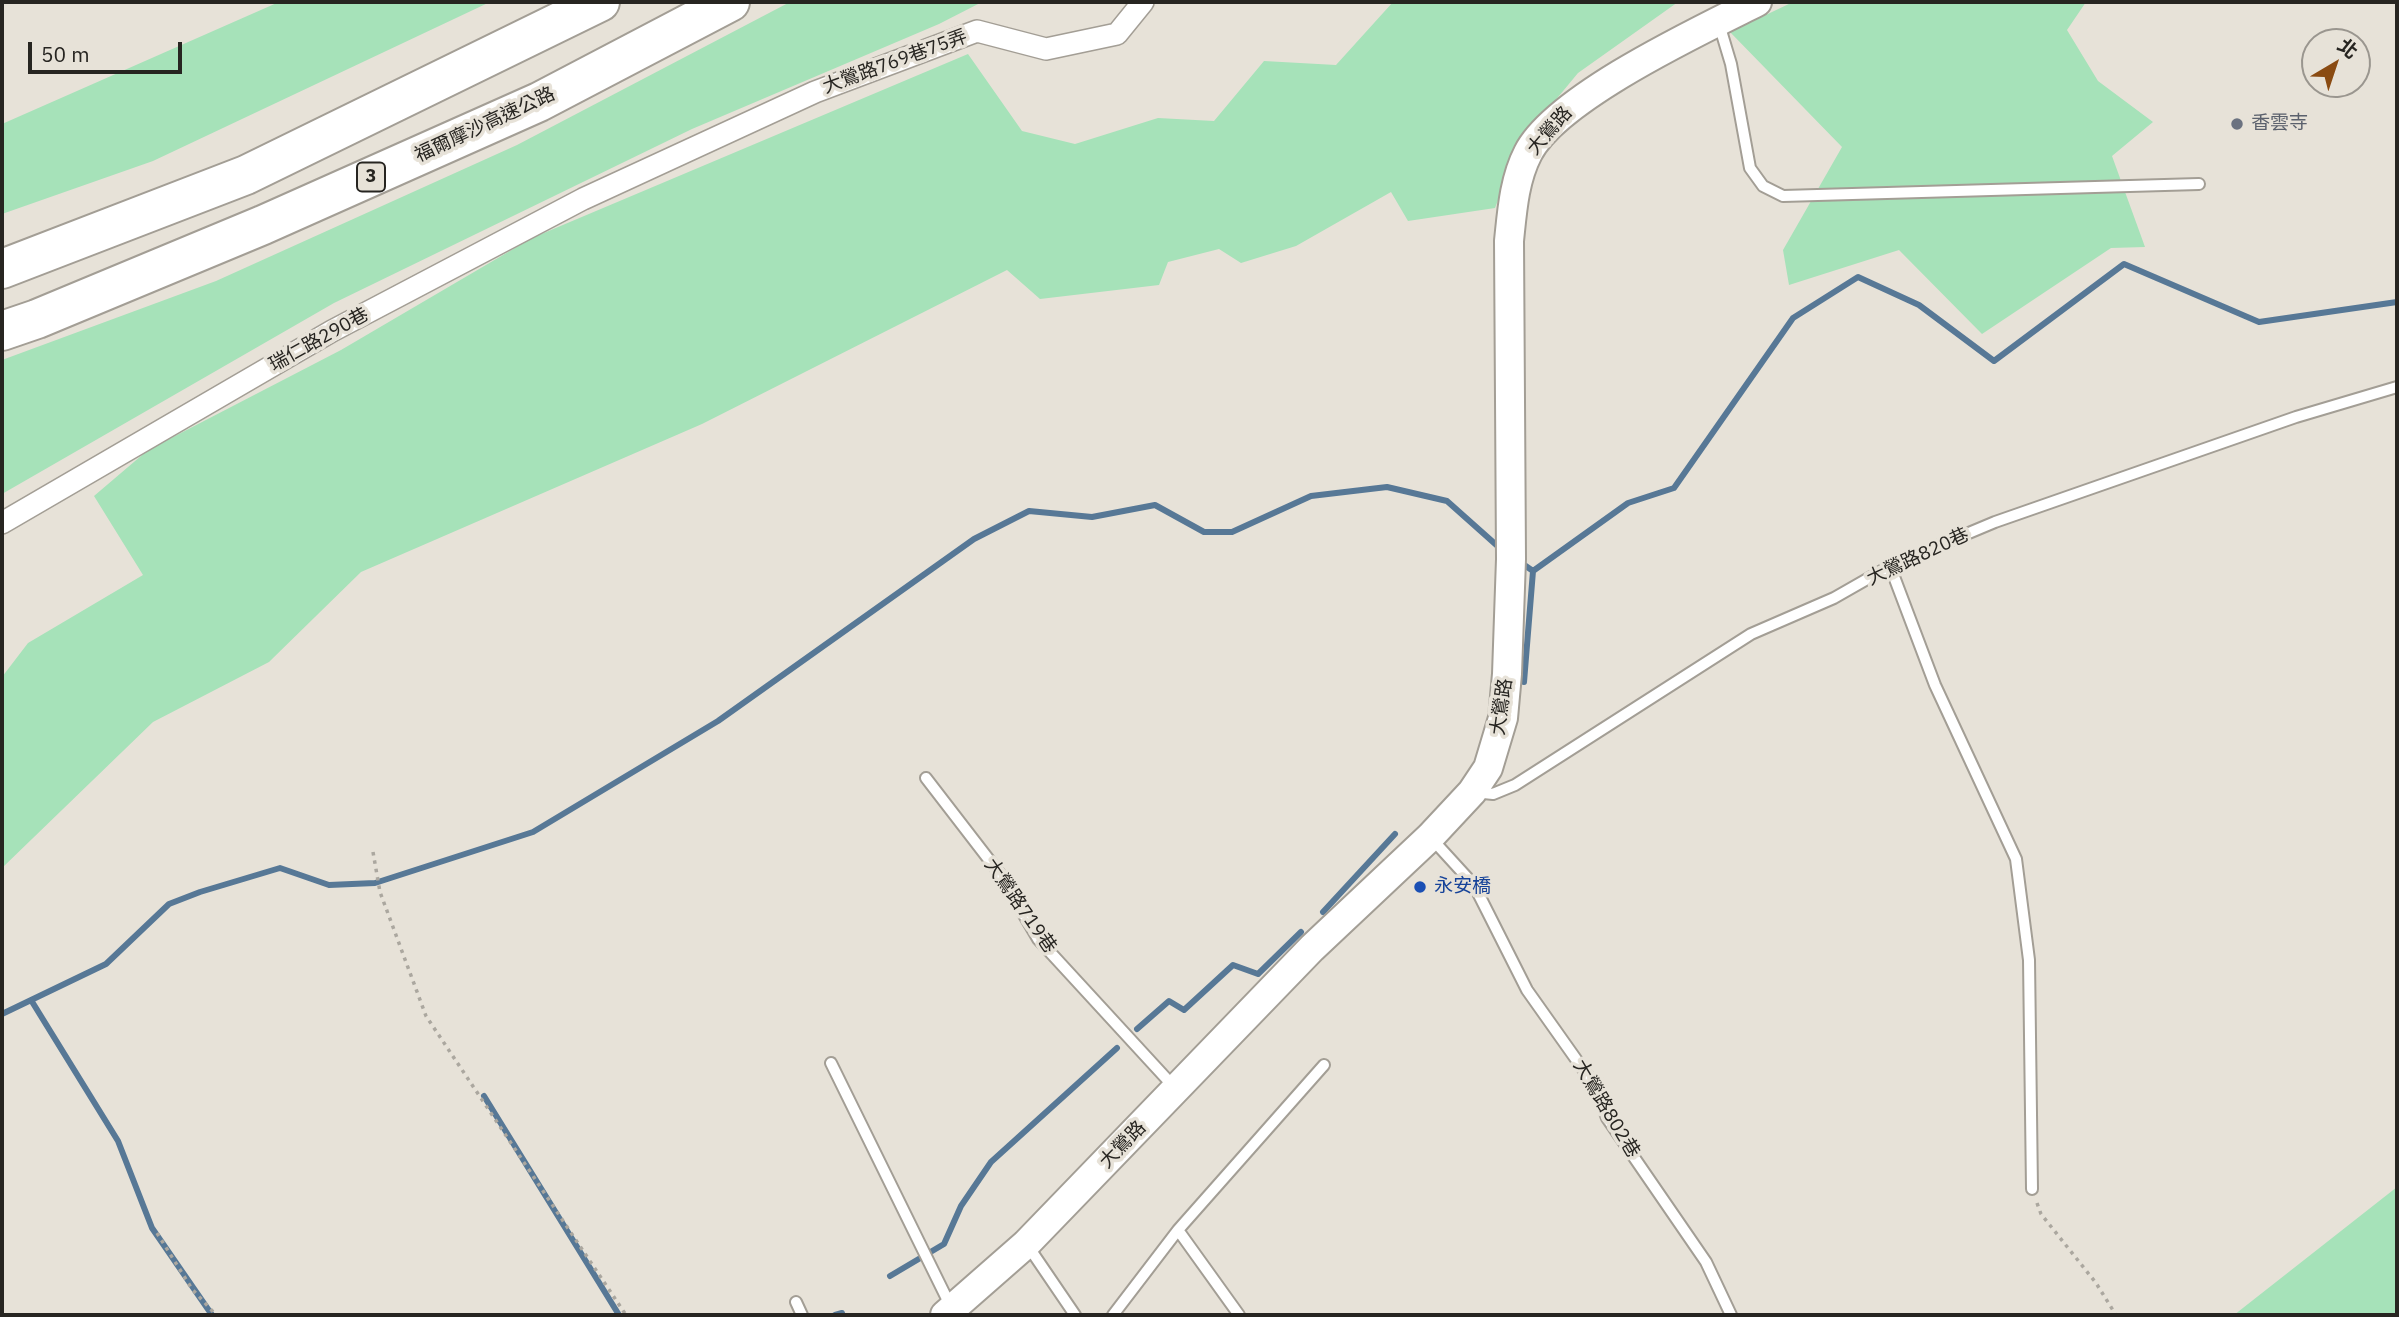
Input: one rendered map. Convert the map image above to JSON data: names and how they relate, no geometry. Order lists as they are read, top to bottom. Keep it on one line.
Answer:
{"streets":{"highway":["福爾摩沙高速公路","3"],"street":["大鶯路769巷75弄","大鶯路","瑞仁路290巷"],"lane":["大鶯路820巷","大鶯路719巷","大鶯路802巷"]},"crossings":[["大鶯路769巷75弄","瑞仁路290巷"],["大鶯路","大鶯路820巷"],["大鶯路","大鶯路719巷"],["大鶯路","大鶯路802巷"]],"places":["香雲寺","永安橋"],"scale_bar":"50 m","north":"top right"}
